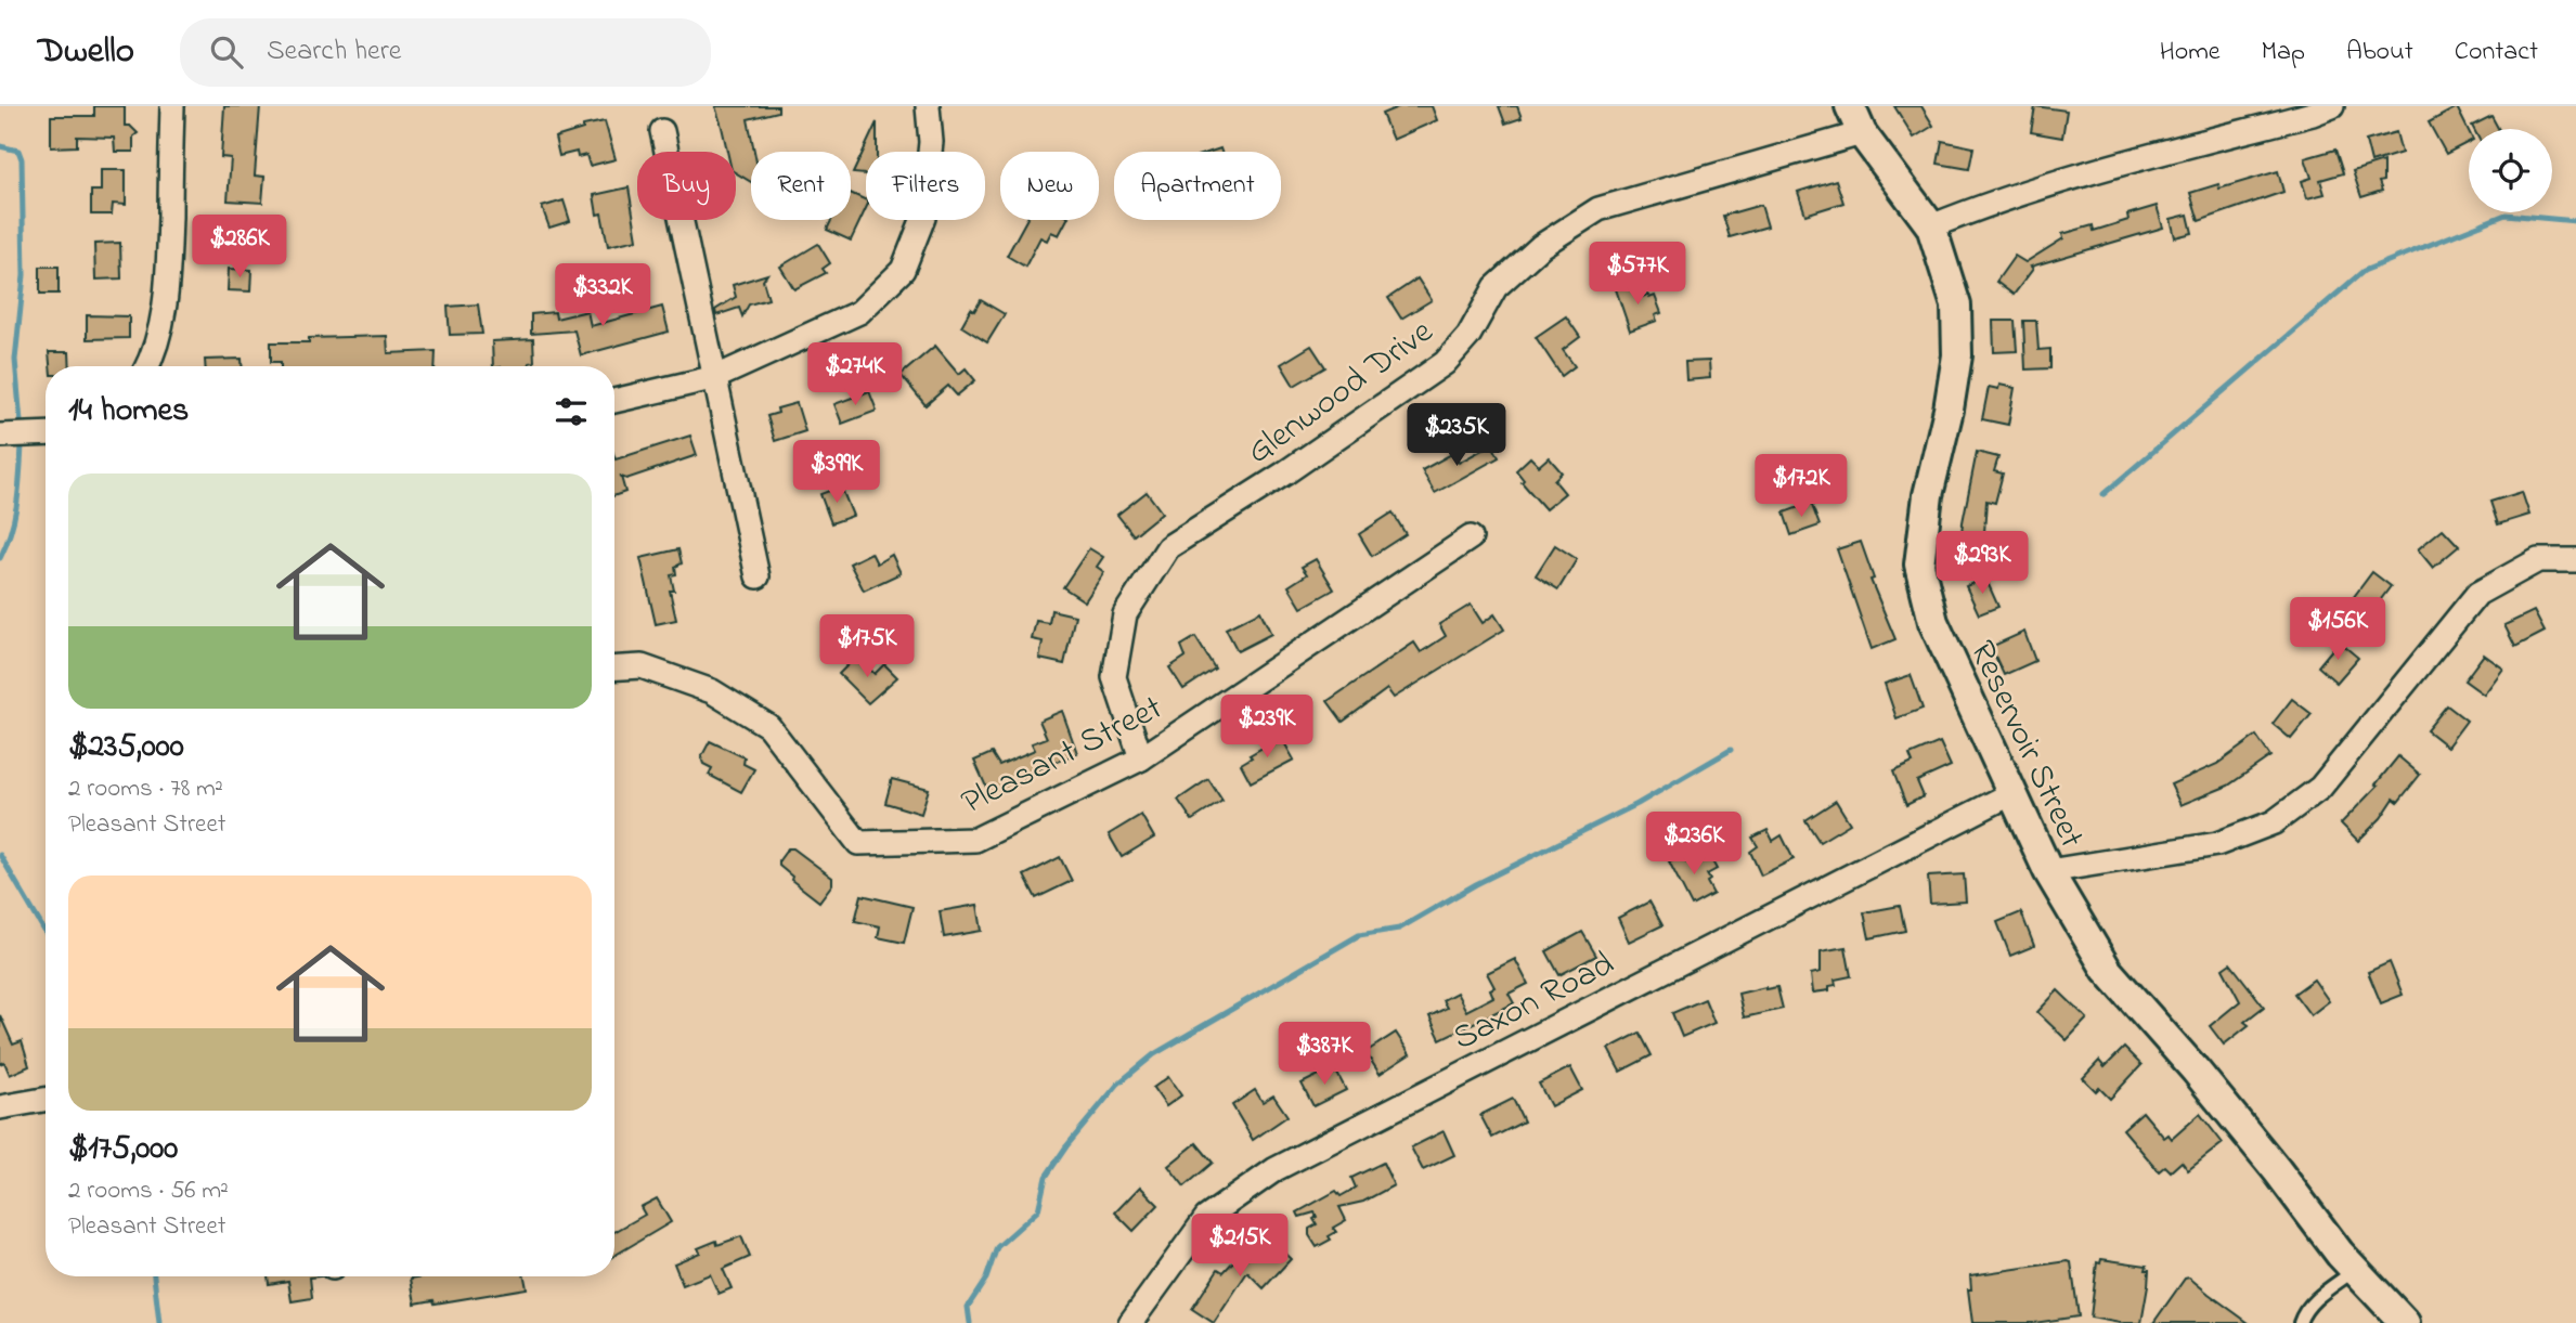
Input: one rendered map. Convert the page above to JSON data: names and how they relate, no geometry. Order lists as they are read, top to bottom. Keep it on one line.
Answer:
{"streets":{"street":["Glenwood Drive","Reservoir Street","Pleasant Street","Saxon Road"]},"crossings":[["Glenwood Drive","Reservoir Street"],["Glenwood Drive","Pleasant Street"],["Reservoir Street","Saxon Road"]],"page":{"header":"Dwello","search":"Search here","nav":["Home","Map","About","Contact"],"chip":["Buy","Rent","Filters","New","Apartment"],"price":["$286K","$577K","$332K","$274K","$235K","$399K","$172K","$293K","$156K","$175K","$239K","$236K","$387K","$215K"],"heading":"14 homes","list":[{"name":"$235,000","note":"2 rooms · 78 m² · Pleasant Street"},{"name":"$175,000","note":"2 rooms · 56 m² · Pleasant Street"}]}}
